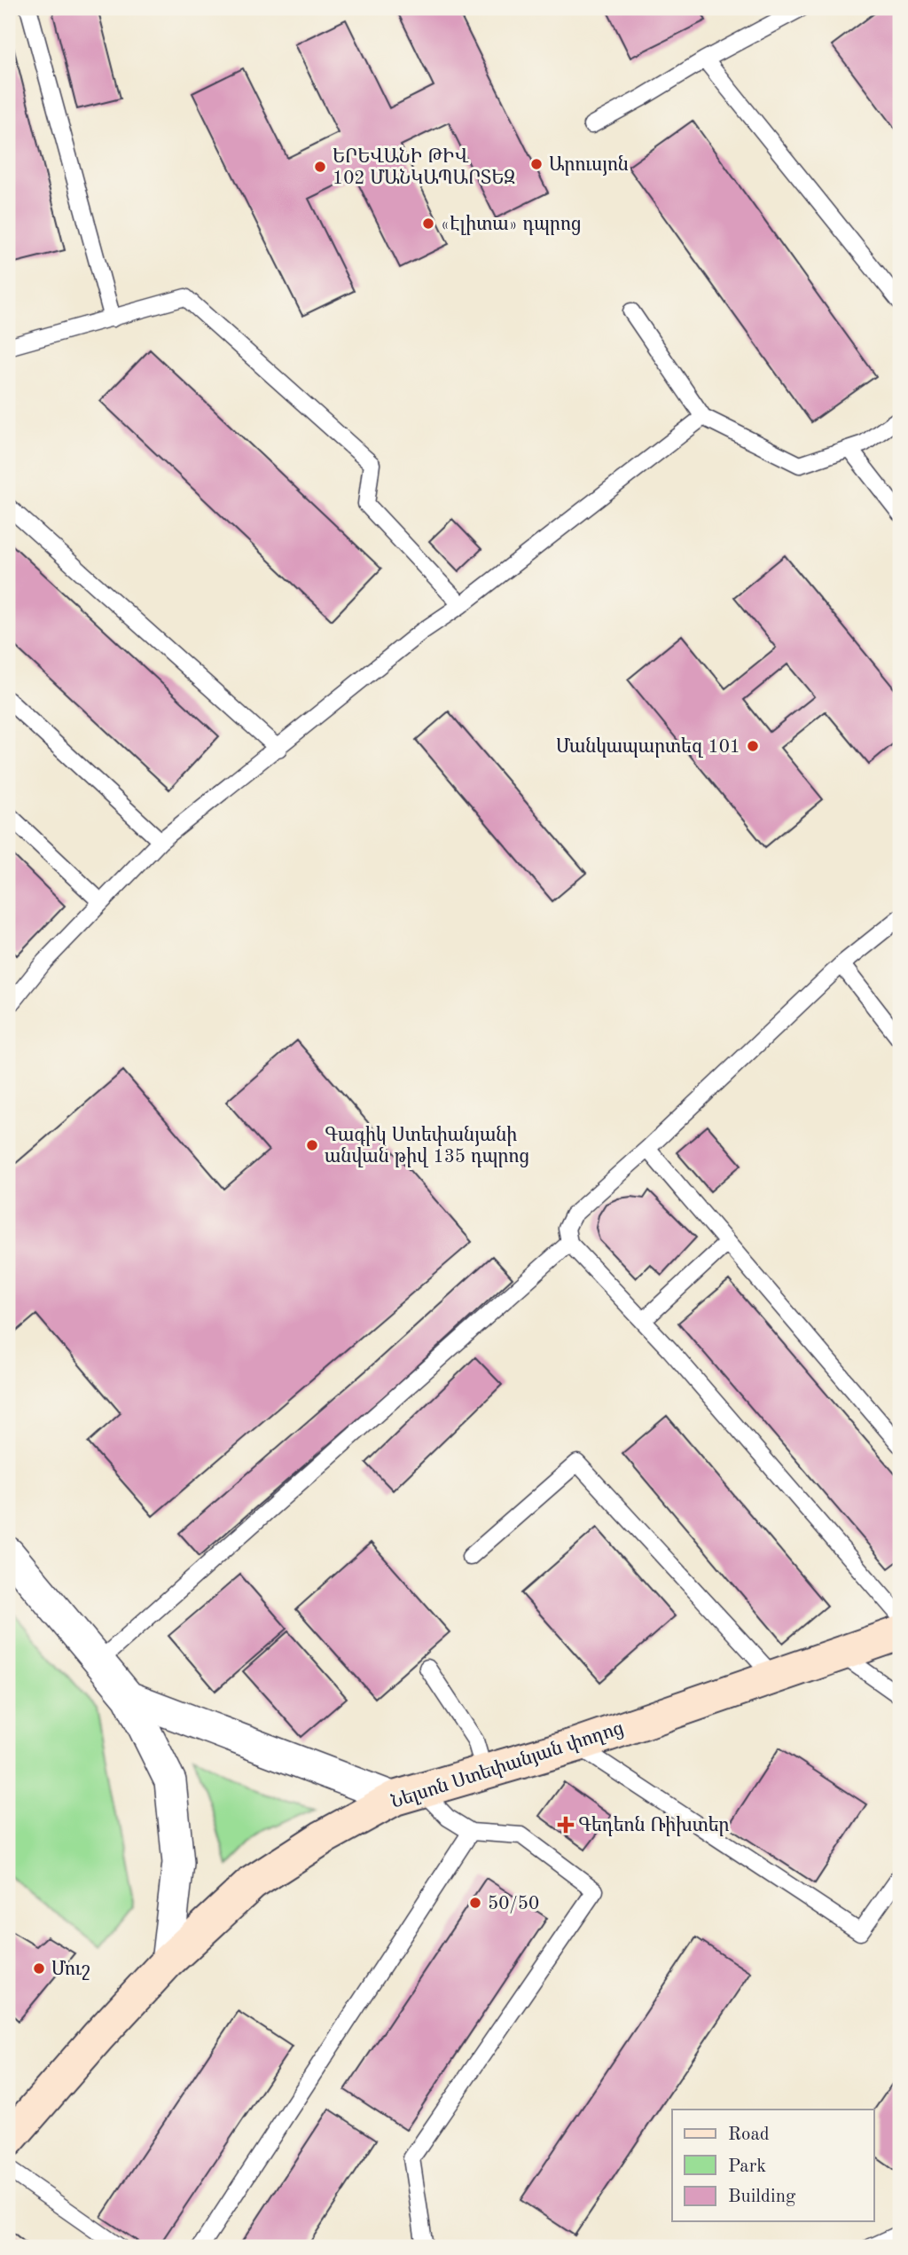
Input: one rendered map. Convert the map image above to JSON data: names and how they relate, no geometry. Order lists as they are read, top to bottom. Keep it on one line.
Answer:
{"streets":{"street":["Նելսոն Ստեփանյան փողոց"]},"places":{"other":["Արուսյոն","ԵՐԵՎԱՆԻ ԹԻՎ 102 ՄԱՆԿԱՊԱՐՏԵԶ","«Էլիտա» դպրոց","Մանկապարտեզ 101","Գագիկ Ստեփանյանի անվան թիվ 135 դպրոց","50/50","Մուշ"],"health":["Գեդեոն Ռիխտեր"]},"legend":["Road","Park","Building"]}
